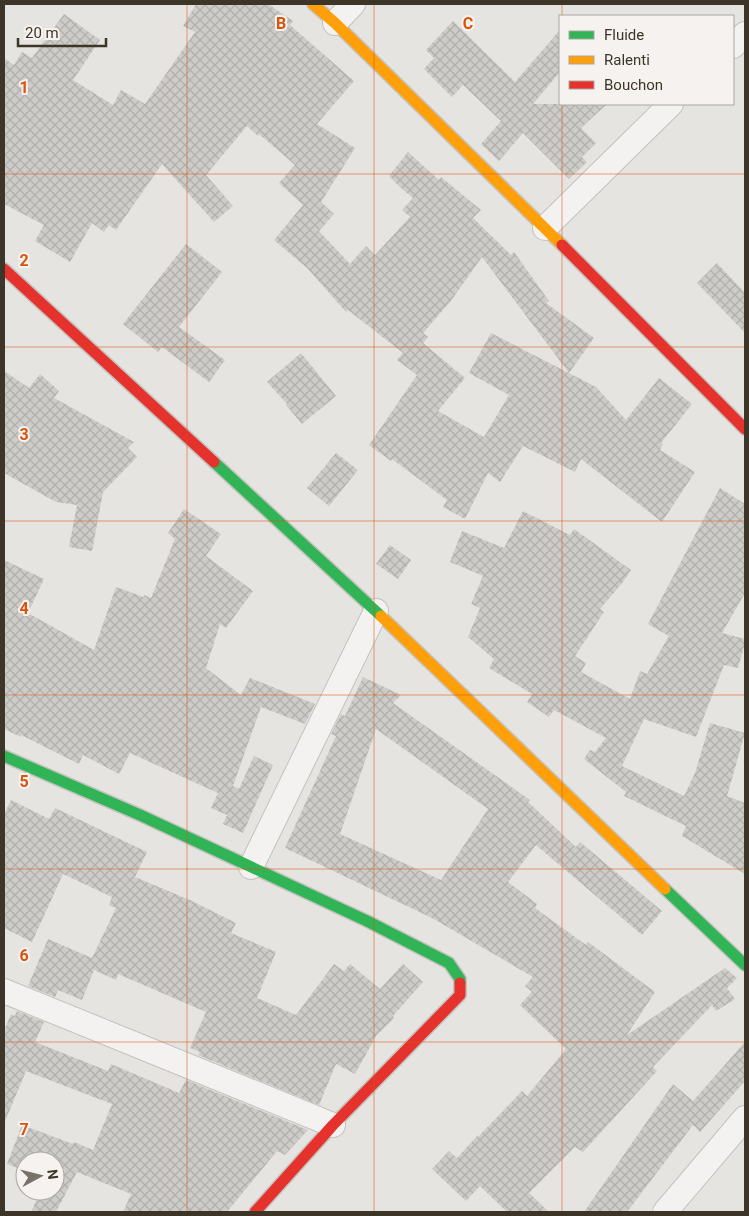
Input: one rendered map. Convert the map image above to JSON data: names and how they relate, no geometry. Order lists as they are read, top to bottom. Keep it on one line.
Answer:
{"legend":["Fluide","Ralenti","Bouchon"],"scale_bar":"20 m","north":"right","grid":{"columns":["B","C"],"rows":["1","2","3","4","5","6","7"]}}
